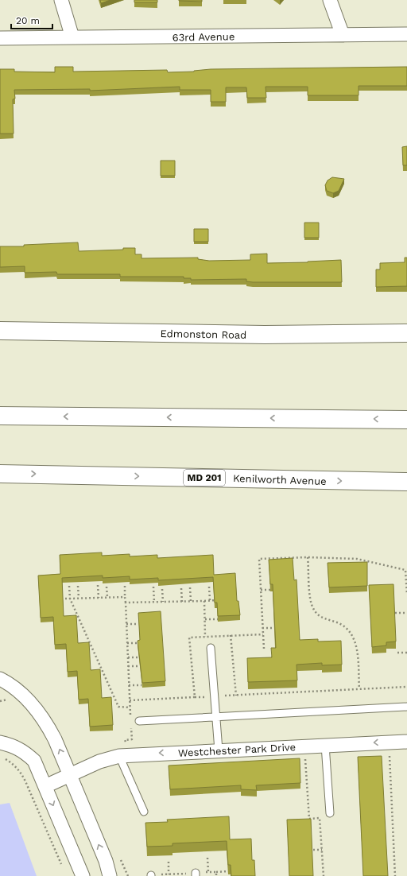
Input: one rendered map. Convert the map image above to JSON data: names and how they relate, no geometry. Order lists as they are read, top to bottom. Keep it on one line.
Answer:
{"streets":{"main road":["Edmonston Road","MD 201","Kenilworth Avenue"],"street":["63rd Avenue","Westchester Park Drive"]},"one_way":["Westchester Park Drive"],"scale_bar":"20 m"}
